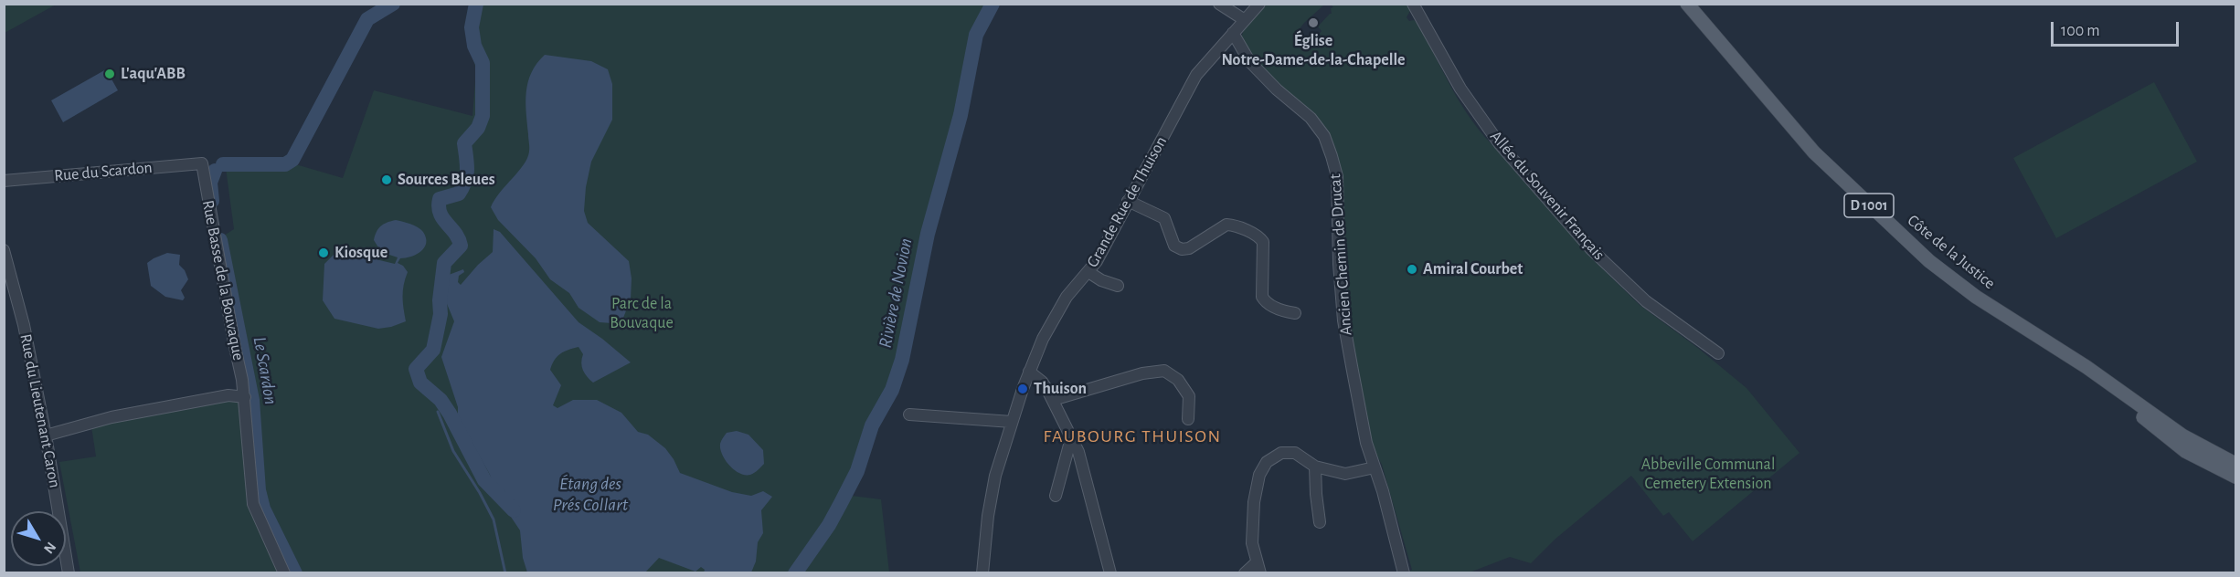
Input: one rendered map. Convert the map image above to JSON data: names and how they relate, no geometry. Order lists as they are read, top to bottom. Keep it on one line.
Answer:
{"streets":{"main road":["D 1001","Côte de la Justice"],"street":["Rue du Scardon","Allée du Souvenir Français","Grande Rue de Thuison","Ancien Chemin de Drucat","Rue Basse de la Bouvaque","Rue du Lieutenant Caron"]},"crossings":[["Rue du Scardon","Rue Basse de la Bouvaque"],["Grande Rue de Thuison","Ancien Chemin de Drucat"]],"districts":["FAUBOURG THUISON"],"water":["Rivière de Novion","Le Scardon","Étang des Prés Collart"],"parks":["Parc de la Bouvaque","Abbeville Communal Cemetery Extension"],"places":["Église Notre-Dame-de-la-Chapelle","L'aqu'ABB","Sources Bleues","Kiosque","Amiral Courbet","Thuison"],"scale_bar":"100 m","north":"bottom right"}
